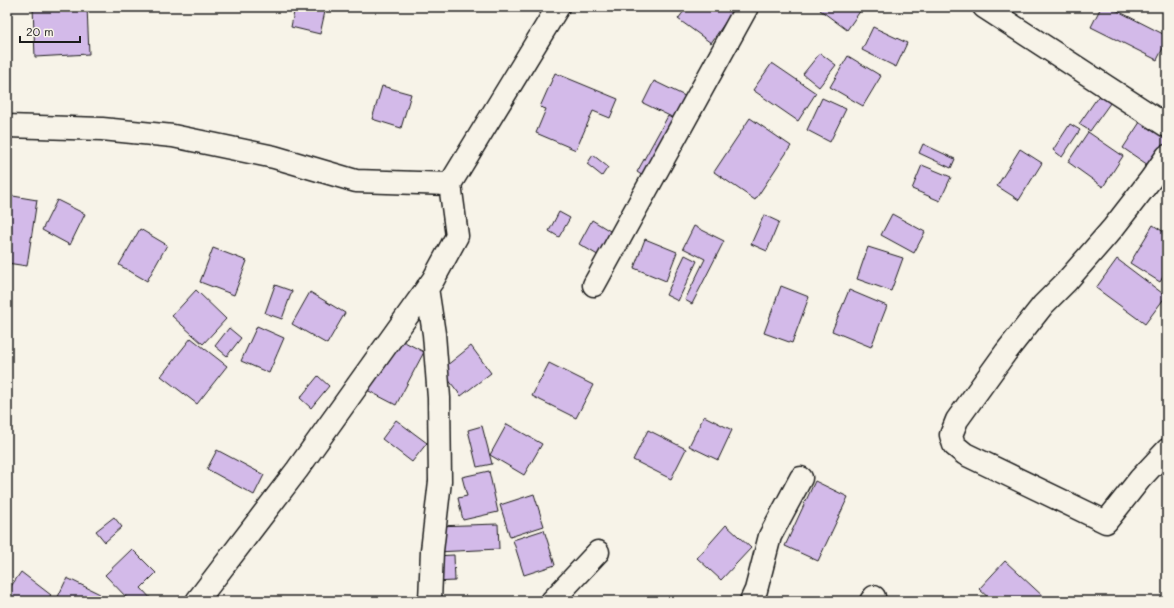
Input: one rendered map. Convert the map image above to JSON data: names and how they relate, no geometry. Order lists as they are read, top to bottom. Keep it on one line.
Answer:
{"scale_bar":"20 m"}
